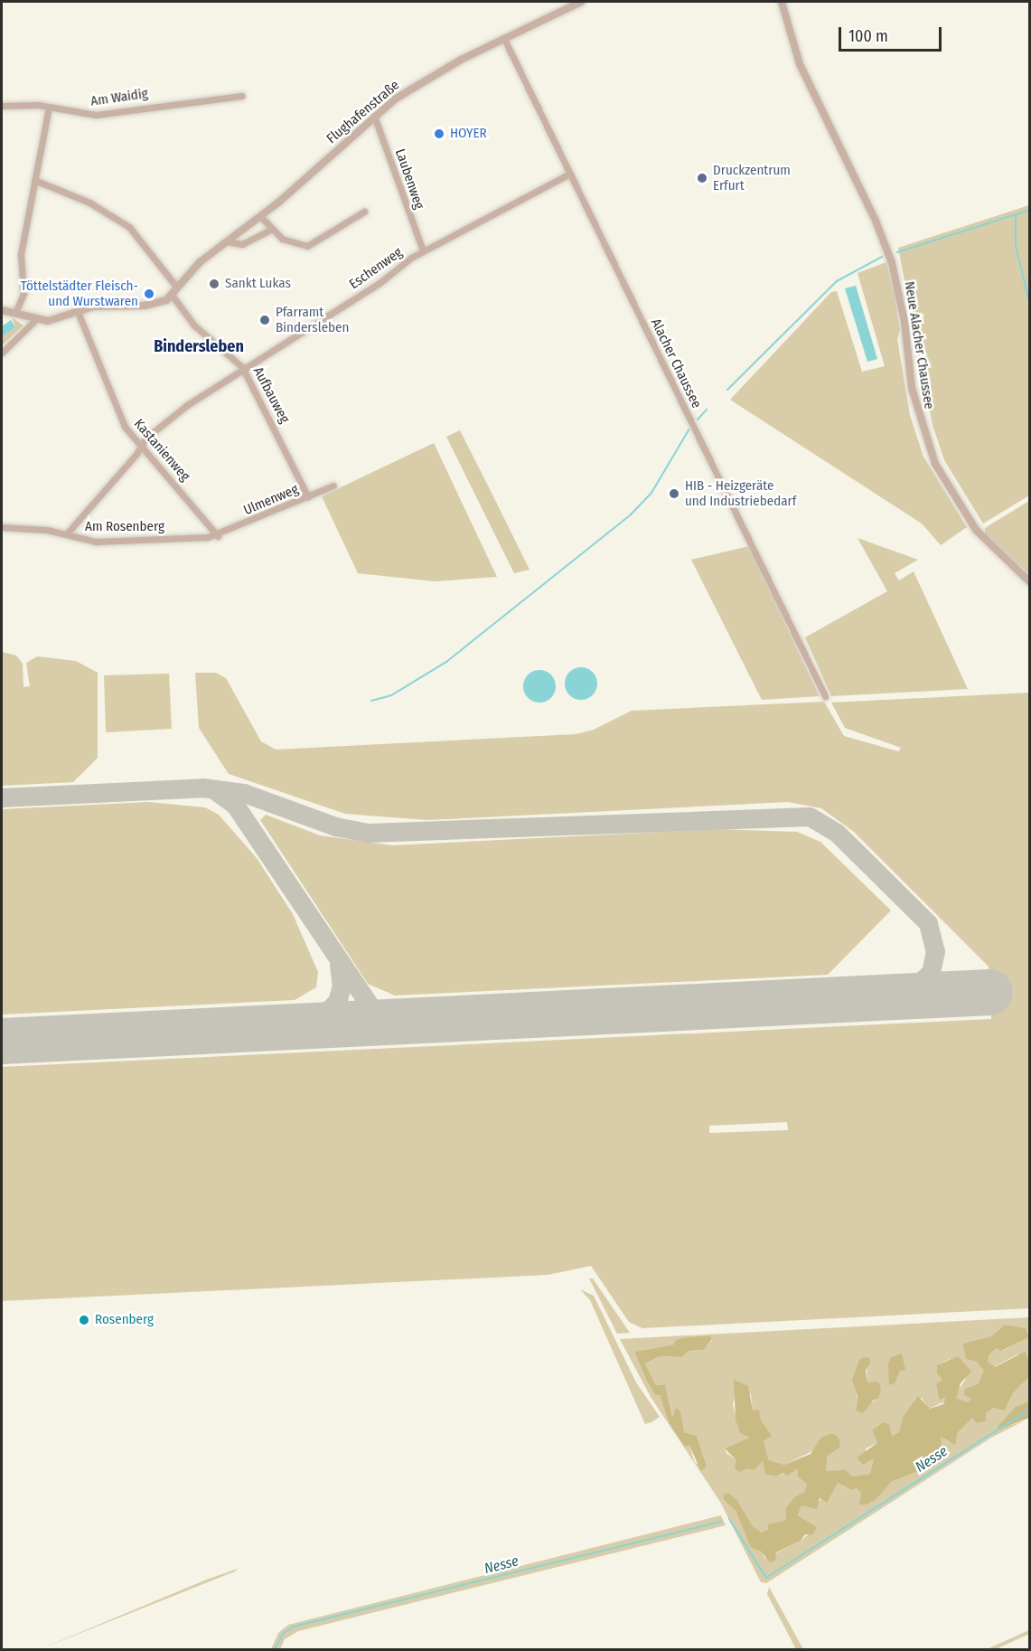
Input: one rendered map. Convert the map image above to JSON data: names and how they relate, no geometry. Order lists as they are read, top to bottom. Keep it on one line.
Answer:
{"streets":{"street":["Am Waidig","Flughafenstraße","Laubenweg","Eschenweg","Neue Alacher Chaussee","Alacher Chaussee","Aufbauweg","Kastanienweg","Ulmenweg","Am Rosenberg"]},"crossings":[["Flughafenstraße","Laubenweg"],["Flughafenstraße","Alacher Chaussee"],["Flughafenstraße","Aufbauweg"],["Laubenweg","Eschenweg"],["Eschenweg","Alacher Chaussee"],["Eschenweg","Aufbauweg"],["Eschenweg","Kastanienweg"],["Eschenweg","Am Rosenberg"],["Aufbauweg","Ulmenweg"],["Kastanienweg","Ulmenweg"],["Kastanienweg","Am Rosenberg"],["Ulmenweg","Am Rosenberg"]],"districts":["Bindersleben"],"water":["Nesse"],"places":["HOYER","Druckzentrum Erfurt","Sankt Lukas","Töttelstädter Fleisch- und Wurstwaren","Pfarramt Bindersleben","HIB - Heizgeräte und Industriebedarf","Rosenberg"],"scale_bar":"100 m"}
